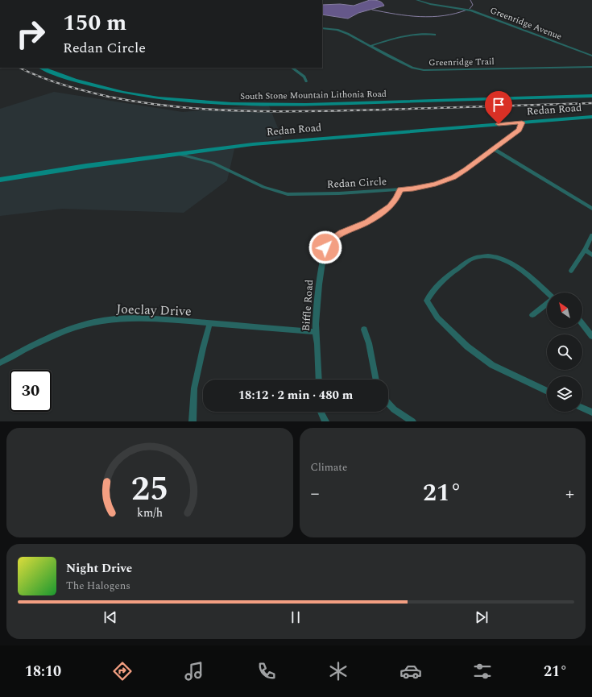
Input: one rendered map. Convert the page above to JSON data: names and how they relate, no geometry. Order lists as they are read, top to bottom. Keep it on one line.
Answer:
{"streets":{"main road":["South Stone Mountain Lithonia Road","Redan Road"],"street":["Greenridge Avenue","Greenridge Trail","Redan Circle","Biffle Road","Joeclay Drive"]},"crossings":[["Redan Road","Redan Circle"],["Redan Circle","Biffle Road"],["Biffle Road","Joeclay Drive"]],"north":"top left","page":{"turn":["150 m","Redan Circle"],"limit":"30","trip":"18:12 · 2 min · 480 m","tile":"Climate","heat":["−","21°","+"],"song":["Night Drive","The Halogens"],"tabs":["18:10","21°"],"gauge":["25","km/h"]}}
